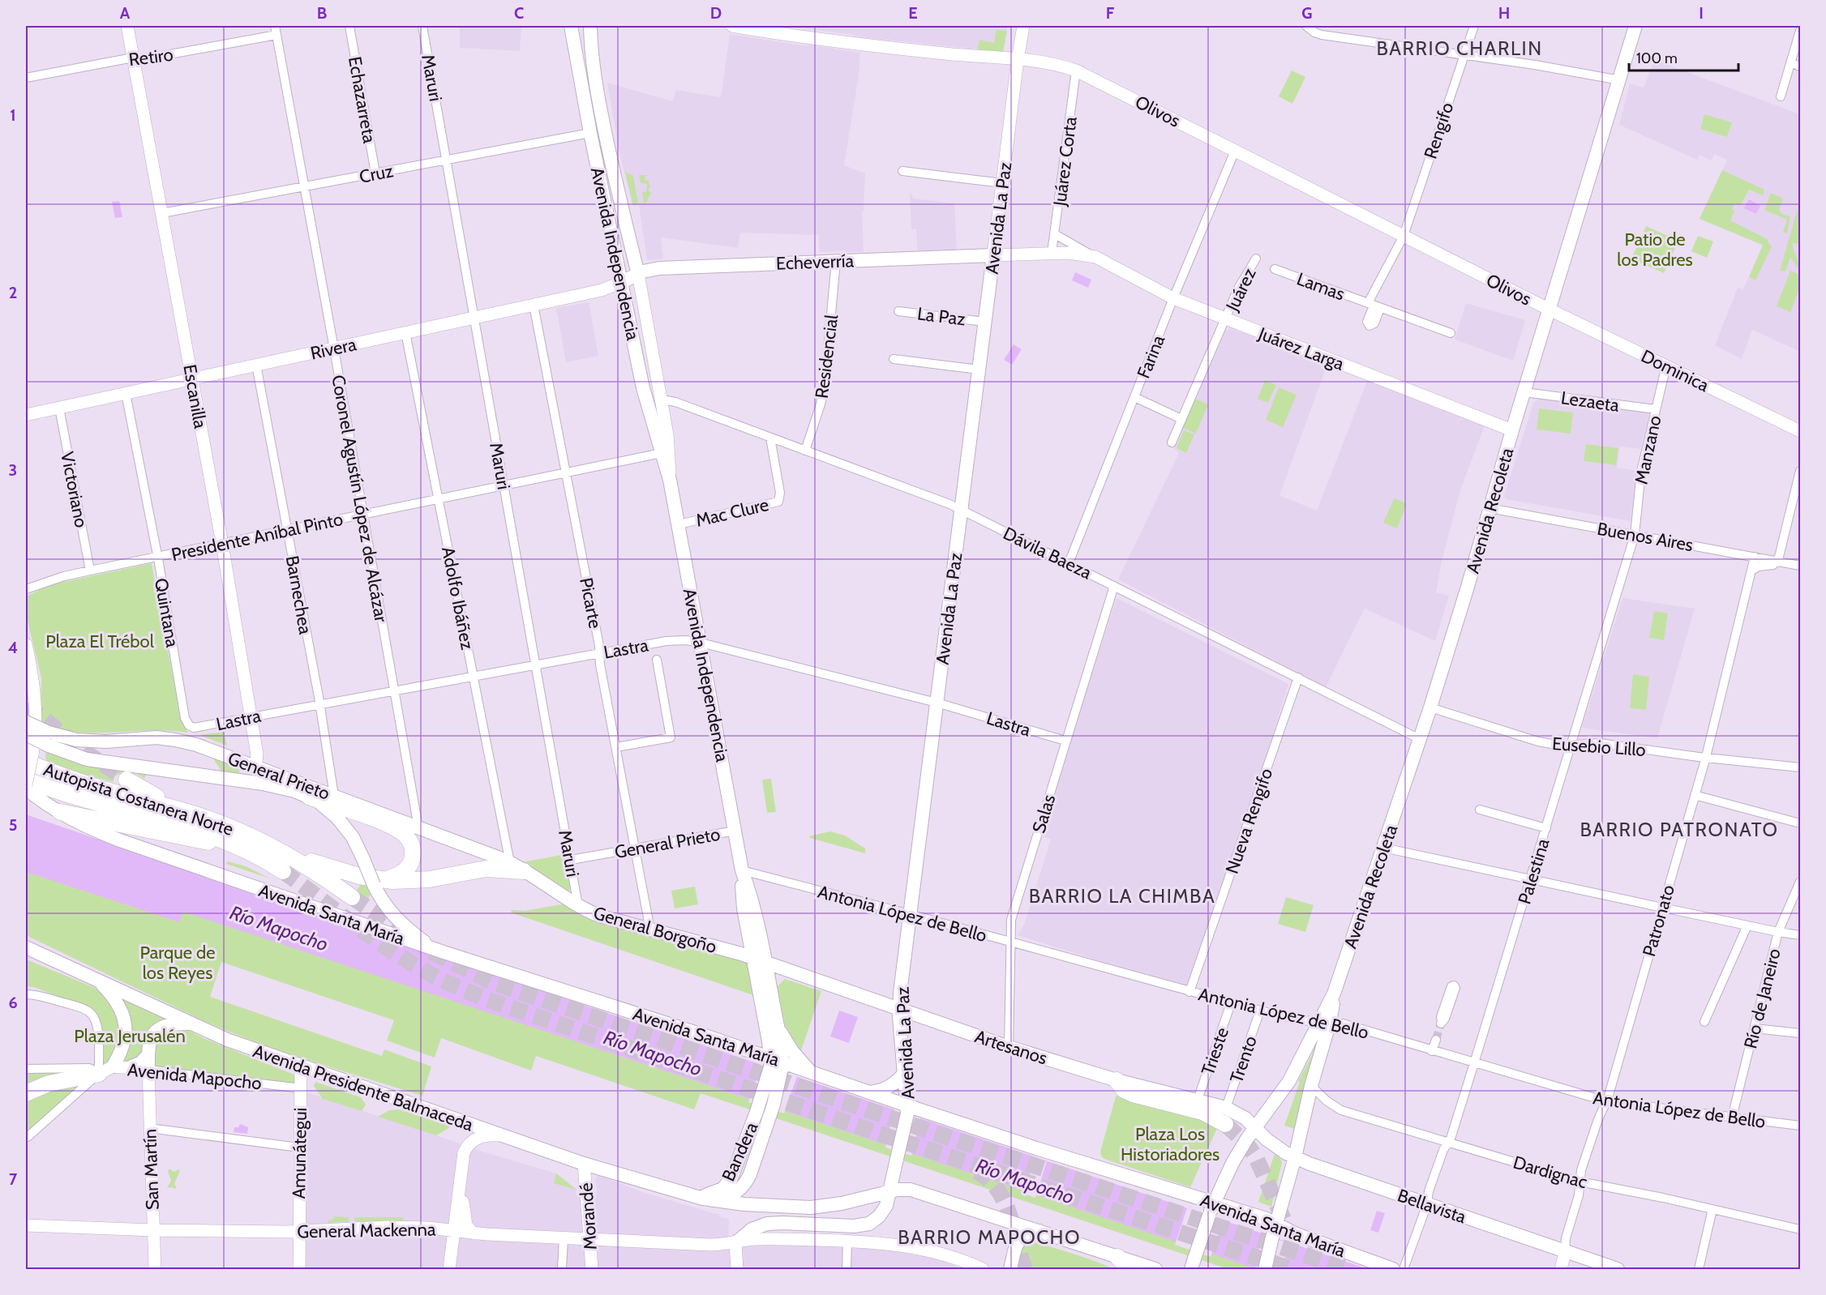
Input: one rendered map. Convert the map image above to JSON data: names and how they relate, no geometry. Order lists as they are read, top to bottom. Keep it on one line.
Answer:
{"streets":{"highway":["Autopista Costanera Norte"],"main road":["Avenida La Paz","Avenida Independencia","Echeverría","Rivera","Avenida Recoleta","General Prieto","Avenida Santa María","General Borgoño","Artesanos","Avenida Presidente Balmaceda","Bandera","Bellavista"],"street":["Retiro","Maruri","Echazarreta","Olivos","Rengifo","Juárez Corta","Cruz","Lamas","Juárez","La Paz","Juárez Larga","Residencial","Farina","Dominica","Escanilla","Lezaeta","Manzano","Victoriano","Coronel Agustín López de Alcázar","Mac Clure","Presidente Aníbal Pinto","Buenos Aires","Dávila Baeza","Barnechea","Adolfo Ibáñez","Picarte","Quintana","Lastra","Eusebio Lillo","Salas","Nueva Rengifo","Palestina","Antonia López de Bello","Patronato","Río de Janeiro","Trieste","Trento","Avenida Mapocho","Amunátegui","San Martín","Dardignac","Morandé","General Mackenna"]},"crossings":[["Retiro","Escanilla"],["Retiro","Coronel Agustín López de Alcázar"],["Maruri","Cruz"],["Maruri","Rivera"],["Maruri","Presidente Aníbal Pinto"],["Maruri","Lastra"],["Maruri","General Prieto"],["Maruri","General Borgoño"],["Echazarreta","Cruz"],["Olivos","Rengifo"],["Olivos","Juárez Corta"],["Olivos","Avenida La Paz"],["Olivos","Lamas"],["Olivos","Farina"],["Olivos","Dominica"],["Olivos","Avenida Recoleta"],["Rengifo","Lamas"],["Juárez Corta","Juárez Larga"],["Cruz","Avenida Independencia"],["Cruz","Escanilla"],["Cruz","Coronel Agustín López de Alcázar"],["Avenida La Paz","Echeverría"],["Avenida La Paz","La Paz"],["Avenida La Paz","Juárez Larga"],["Avenida La Paz","Dávila Baeza"],["Avenida La Paz","Lastra"],["Avenida La Paz","Antonia López de Bello"],["Avenida La Paz","Avenida Santa María"],["Avenida La Paz","Artesanos"],["Avenida La Paz","Avenida Presidente Balmaceda"],["Avenida La Paz","General Mackenna"],["Avenida Independencia","Echeverría"],["Avenida Independencia","Rivera"],["Avenida Independencia","Mac Clure"],["Avenida Independencia","Presidente Aníbal Pinto"],["Avenida Independencia","Dávila Baeza"],["Avenida Independencia","Lastra"],["Avenida Independencia","General Prieto"],["Avenida Independencia","Antonia López de Bello"],["Avenida Independencia","Avenida Santa María"],["Avenida Independencia","General Borgoño"],["Avenida Independencia","Artesanos"],["Avenida Independencia","Bandera"],["Echeverría","Rivera"],["Echeverría","Juárez Larga"],["Echeverría","Residencial"],["Juárez","Juárez Larga"],["Rivera","Escanilla"],["Rivera","Victoriano"],["Rivera","Coronel Agustín López de Alcázar"],["Rivera","Barnechea"],["Rivera","Adolfo Ibáñez"],["Rivera","Picarte"],["Rivera","Quintana"],["Juárez Larga","Farina"],["Juárez Larga","Avenida Recoleta"],["Residencial","Dávila Baeza"],["Farina","Dávila Baeza"],["Dominica","Manzano"],["Dominica","Avenida Recoleta"],["Escanilla","Presidente Aníbal Pinto"],["Escanilla","Lastra"],["Escanilla","General Prieto"],["Lezaeta","Manzano"],["Lezaeta","Avenida Recoleta"],["Manzano","Buenos Aires"],["Manzano","Palestina"],["Victoriano","Presidente Aníbal Pinto"],["Coronel Agustín López de Alcázar","Presidente Aníbal Pinto"],["Coronel Agustín López de Alcázar","Lastra"],["Coronel Agustín López de Alcázar","General Prieto"],["Avenida Recoleta","Buenos Aires"],["Avenida Recoleta","Dávila Baeza"],["Avenida Recoleta","Eusebio Lillo"],["Avenida Recoleta","Antonia López de Bello"],["Avenida Recoleta","Avenida Santa María"],["Avenida Recoleta","Artesanos"],["Avenida Recoleta","Dardignac"],["Avenida Recoleta","Bellavista"],["Mac Clure","Dávila Baeza"],["Presidente Aníbal Pinto","Barnechea"],["Presidente Aníbal Pinto","Adolfo Ibáñez"],["Presidente Aníbal Pinto","Picarte"],["Presidente Aníbal Pinto","Quintana"],["Buenos Aires","Palestina"],["Buenos Aires","Patronato"],["Dávila Baeza","Salas"],["Dávila Baeza","Nueva Rengifo"],["Barnechea","Lastra"],["Barnechea","General Prieto"],["Adolfo Ibáñez","Lastra"],["Adolfo Ibáñez","General Prieto"],["Adolfo Ibáñez","General Borgoño"],["Picarte","Lastra"],["Picarte","General Prieto"],["Picarte","General Borgoño"],["Quintana","Lastra"],["Lastra","Salas"],["Eusebio Lillo","Palestina"],["Eusebio Lillo","Patronato"],["General Prieto","Avenida Santa María"],["General Prieto","General Borgoño"],["Salas","Antonia López de Bello"],["Salas","Artesanos"],["Nueva Rengifo","Antonia López de Bello"],["Palestina","Antonia López de Bello"],["Palestina","Dardignac"],["Palestina","Bellavista"],["Antonia López de Bello","Patronato"],["Antonia López de Bello","Río de Janeiro"],["Antonia López de Bello","Trieste"],["Antonia López de Bello","Trento"],["Patronato","Dardignac"],["Patronato","Bellavista"],["General Borgoño","Artesanos"],["Artesanos","Trieste"],["Artesanos","Trento"],["Artesanos","Bellavista"],["Avenida Mapocho","Amunátegui"],["Avenida Mapocho","San Martín"],["Avenida Presidente Balmaceda","Bandera"],["Avenida Presidente Balmaceda","Amunátegui"],["Avenida Presidente Balmaceda","Morandé"],["Amunátegui","General Mackenna"],["San Martín","General Mackenna"],["Morandé","General Mackenna"]],"districts":["BARRIO CHARLIN","BARRIO PATRONATO","BARRIO LA CHIMBA","BARRIO MAPOCHO"],"water":["Río Mapocho"],"parks":["Patio de los Padres","Plaza El Trébol","Parque de los Reyes","Plaza Jerusalén","Plaza Los Historiadores"],"scale_bar":"100 m","grid":{"columns":["A","B","C","D","E","F","G","H","I"],"rows":["1","2","3","4","5","6","7"]}}
